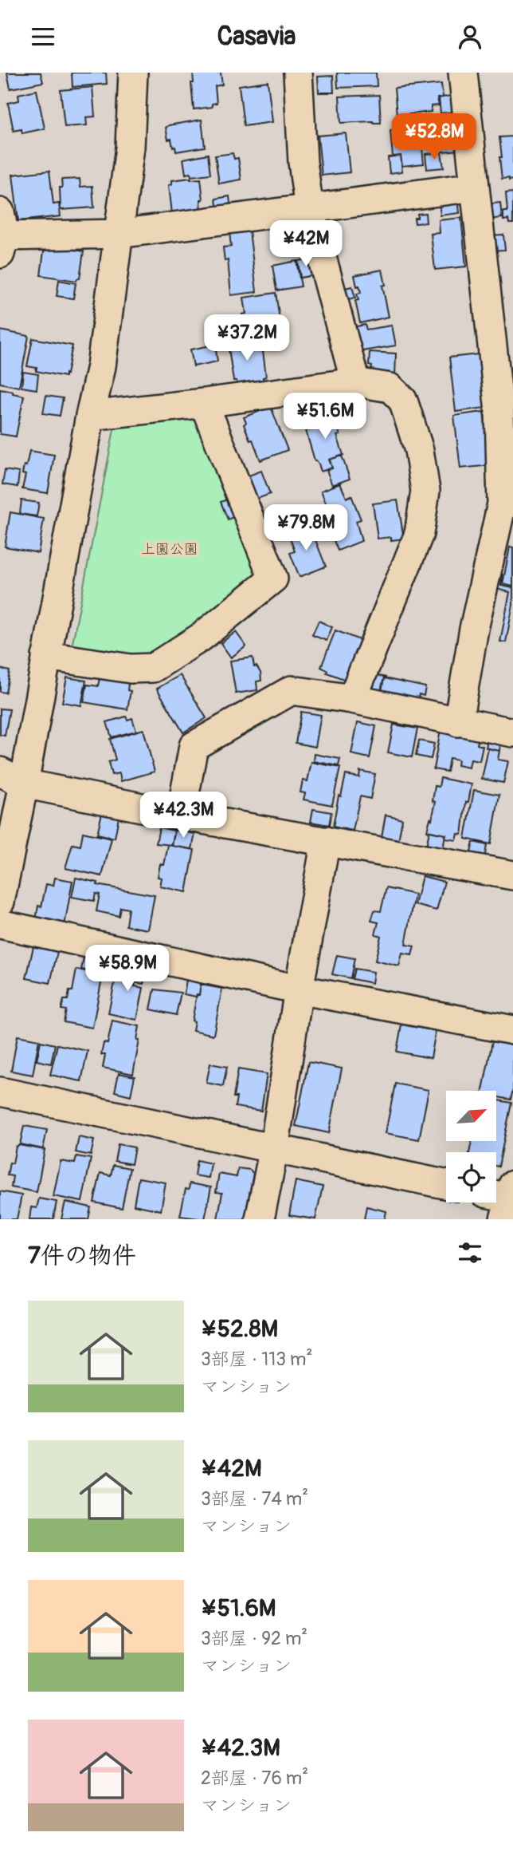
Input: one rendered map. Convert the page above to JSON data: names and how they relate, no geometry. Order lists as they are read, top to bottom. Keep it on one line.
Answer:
{"parks":["上園公園"],"north":"top right","page":{"header":"Casavia","price":["¥52.8M","¥42M","¥37.2M","¥51.6M","¥79.8M","¥42.3M","¥58.9M"],"heading":"7件の物件","list":[{"name":"¥52.8M","note":"3部屋 · 113 m² · マンション"},{"name":"¥42M","note":"3部屋 · 74 m² · マンション"},{"name":"¥51.6M","note":"3部屋 · 92 m² · マンション"},{"name":"¥42.3M","note":"2部屋 · 76 m² · マンション"}]}}
